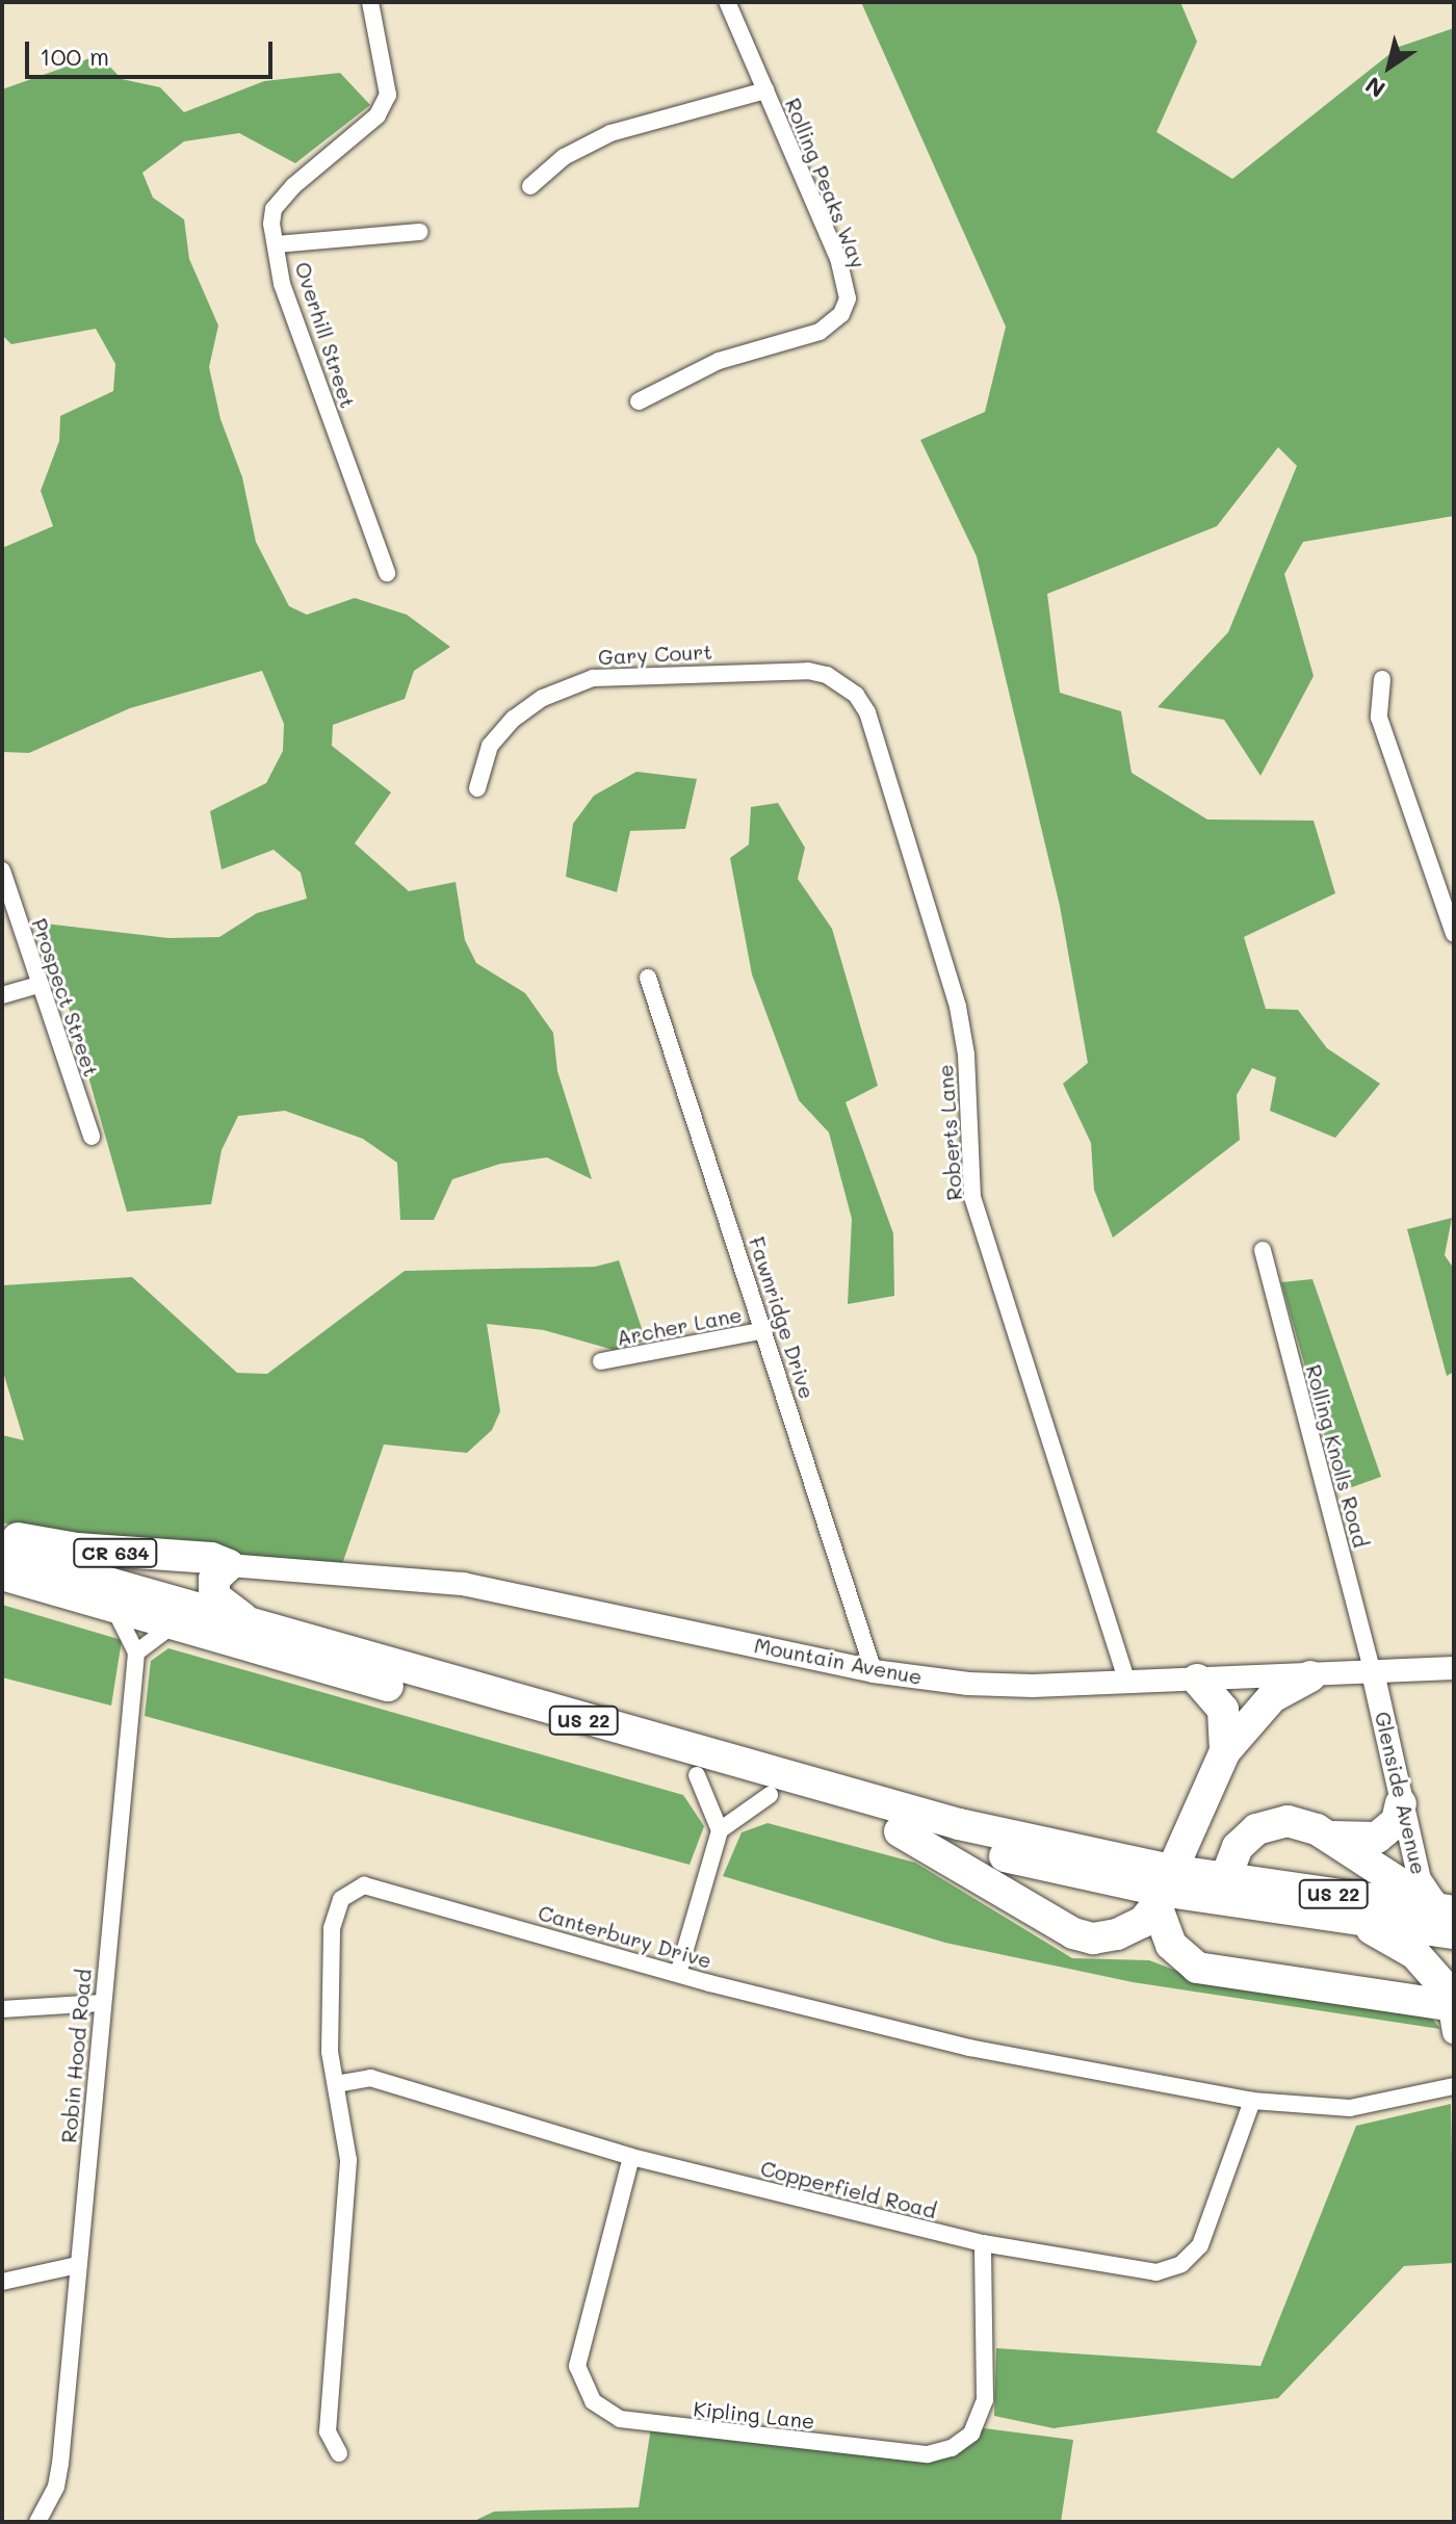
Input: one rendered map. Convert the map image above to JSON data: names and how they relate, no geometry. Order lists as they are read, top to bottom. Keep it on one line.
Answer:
{"streets":{"highway":["CR 634","US 22"],"street":["Rolling Peaks Way","Overhill Street","Gary Court","Prospect Street","Roberts Lane","Fawnridge Drive","Archer Lane","Rolling Knolls Road","Mountain Avenue","Glenside Avenue","Canterbury Drive","Robin Hood Road","Copperfield Road","Kipling Lane"]},"crossings":[["Gary Court","Roberts Lane"],["Roberts Lane","Mountain Avenue"],["Fawnridge Drive","Archer Lane"],["Fawnridge Drive","Mountain Avenue"],["Rolling Knolls Road","Mountain Avenue"],["Rolling Knolls Road","Glenside Avenue"],["CR 634","Mountain Avenue"],["Mountain Avenue","Glenside Avenue"],["US 22","Glenside Avenue"],["Canterbury Drive","Copperfield Road"],["Copperfield Road","Kipling Lane"]],"scale_bar":"100 m","north":"bottom left"}
